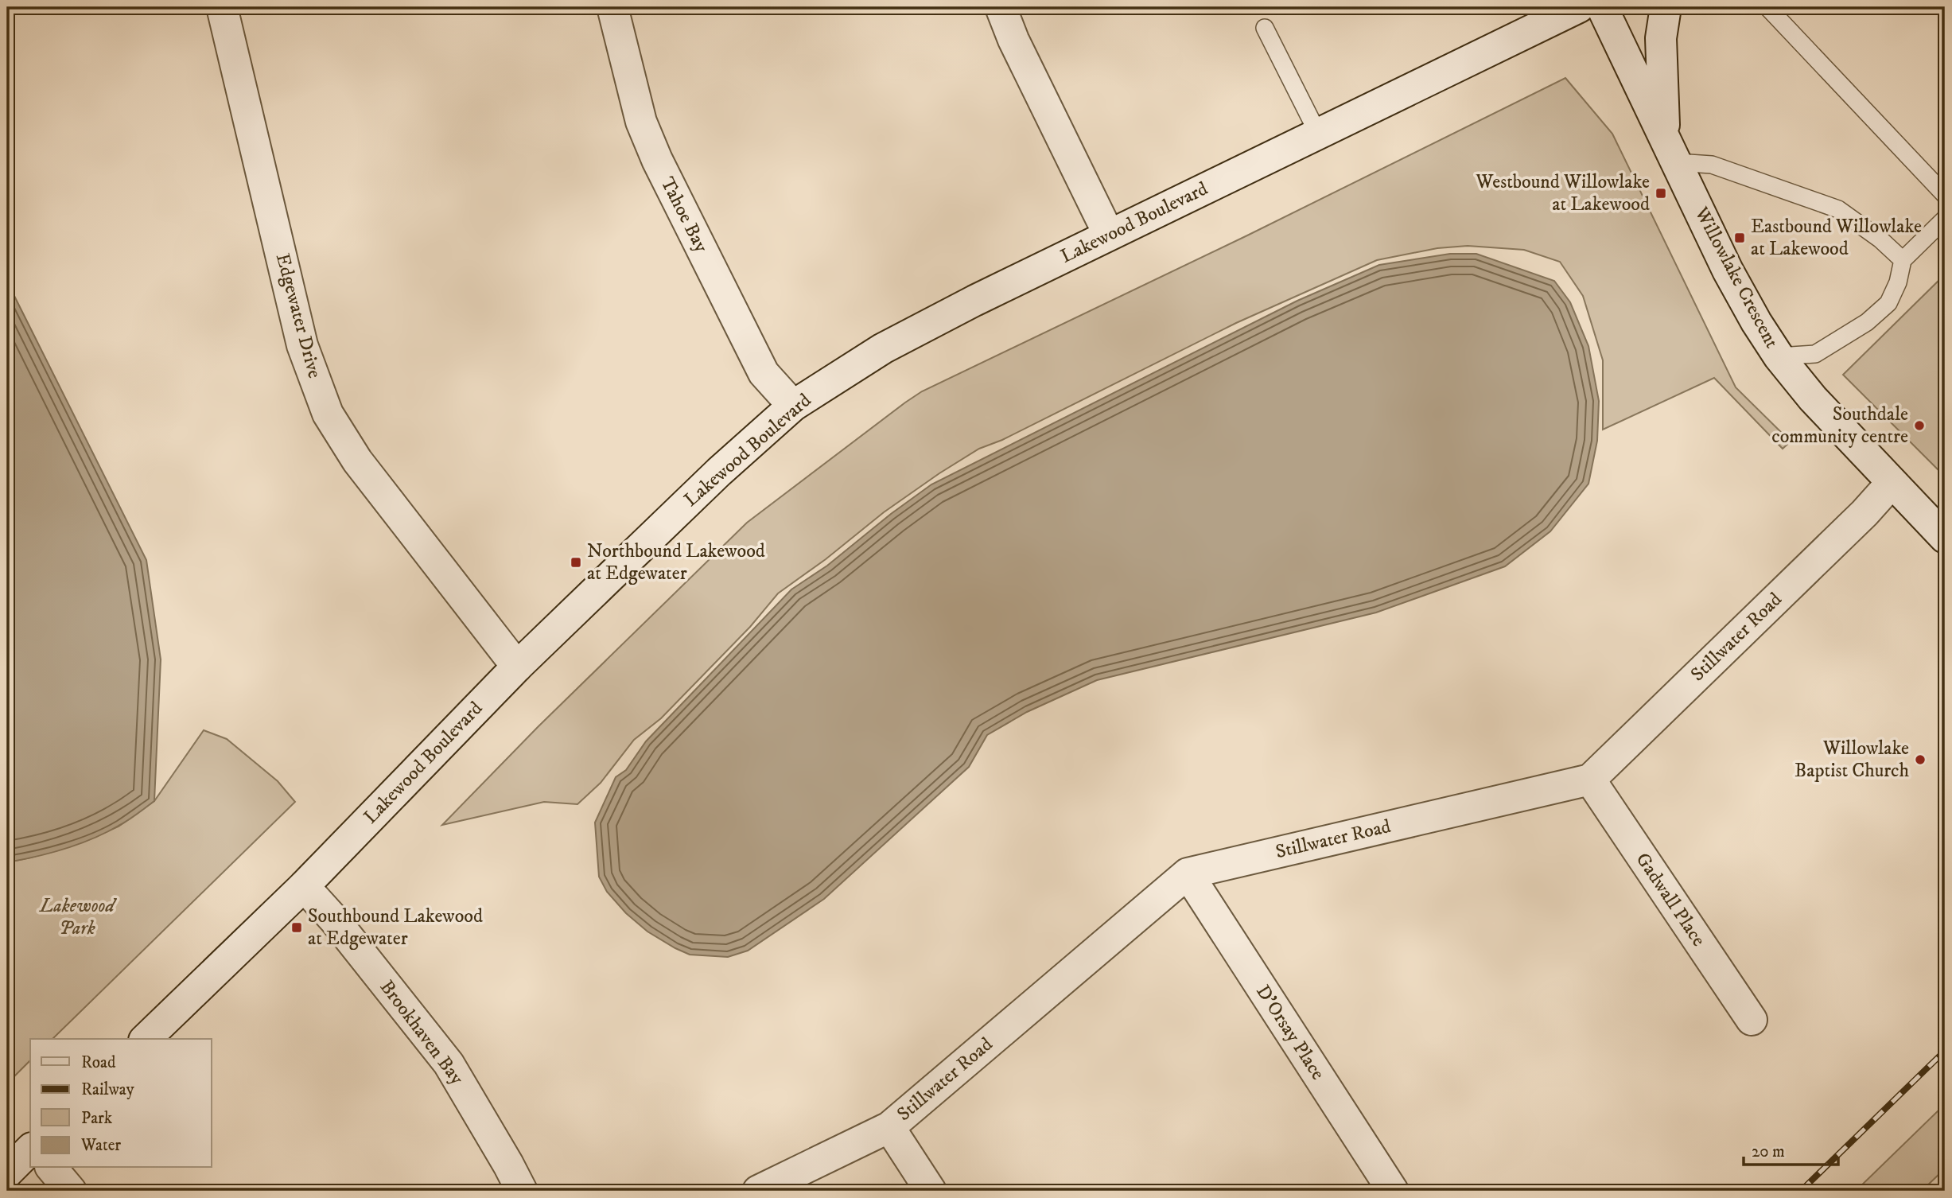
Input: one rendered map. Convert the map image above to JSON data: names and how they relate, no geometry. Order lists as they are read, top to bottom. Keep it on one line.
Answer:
{"streets":{"street":["Tahoe Bay","Lakewood Boulevard","Willowlake Crescent","Edgewater Drive","Stillwater Road","Gadwall Place","Brookhaven Bay","D'Orsay Place"]},"crossings":[["Tahoe Bay","Lakewood Boulevard"],["Lakewood Boulevard","Edgewater Drive"],["Lakewood Boulevard","Brookhaven Bay"],["Willowlake Crescent","Stillwater Road"],["Stillwater Road","Gadwall Place"],["Stillwater Road","D'Orsay Place"]],"parks":["Lakewood Park"],"places":{"transit":["Westbound Willowlake at Lakewood","Eastbound Willowlake at Lakewood","Northbound Lakewood at Edgewater","Southbound Lakewood at Edgewater"],"other":["Southdale community centre","Willowlake Baptist Church"]},"legend":["Road","Railway","Park","Water"],"scale_bar":"20 m"}
